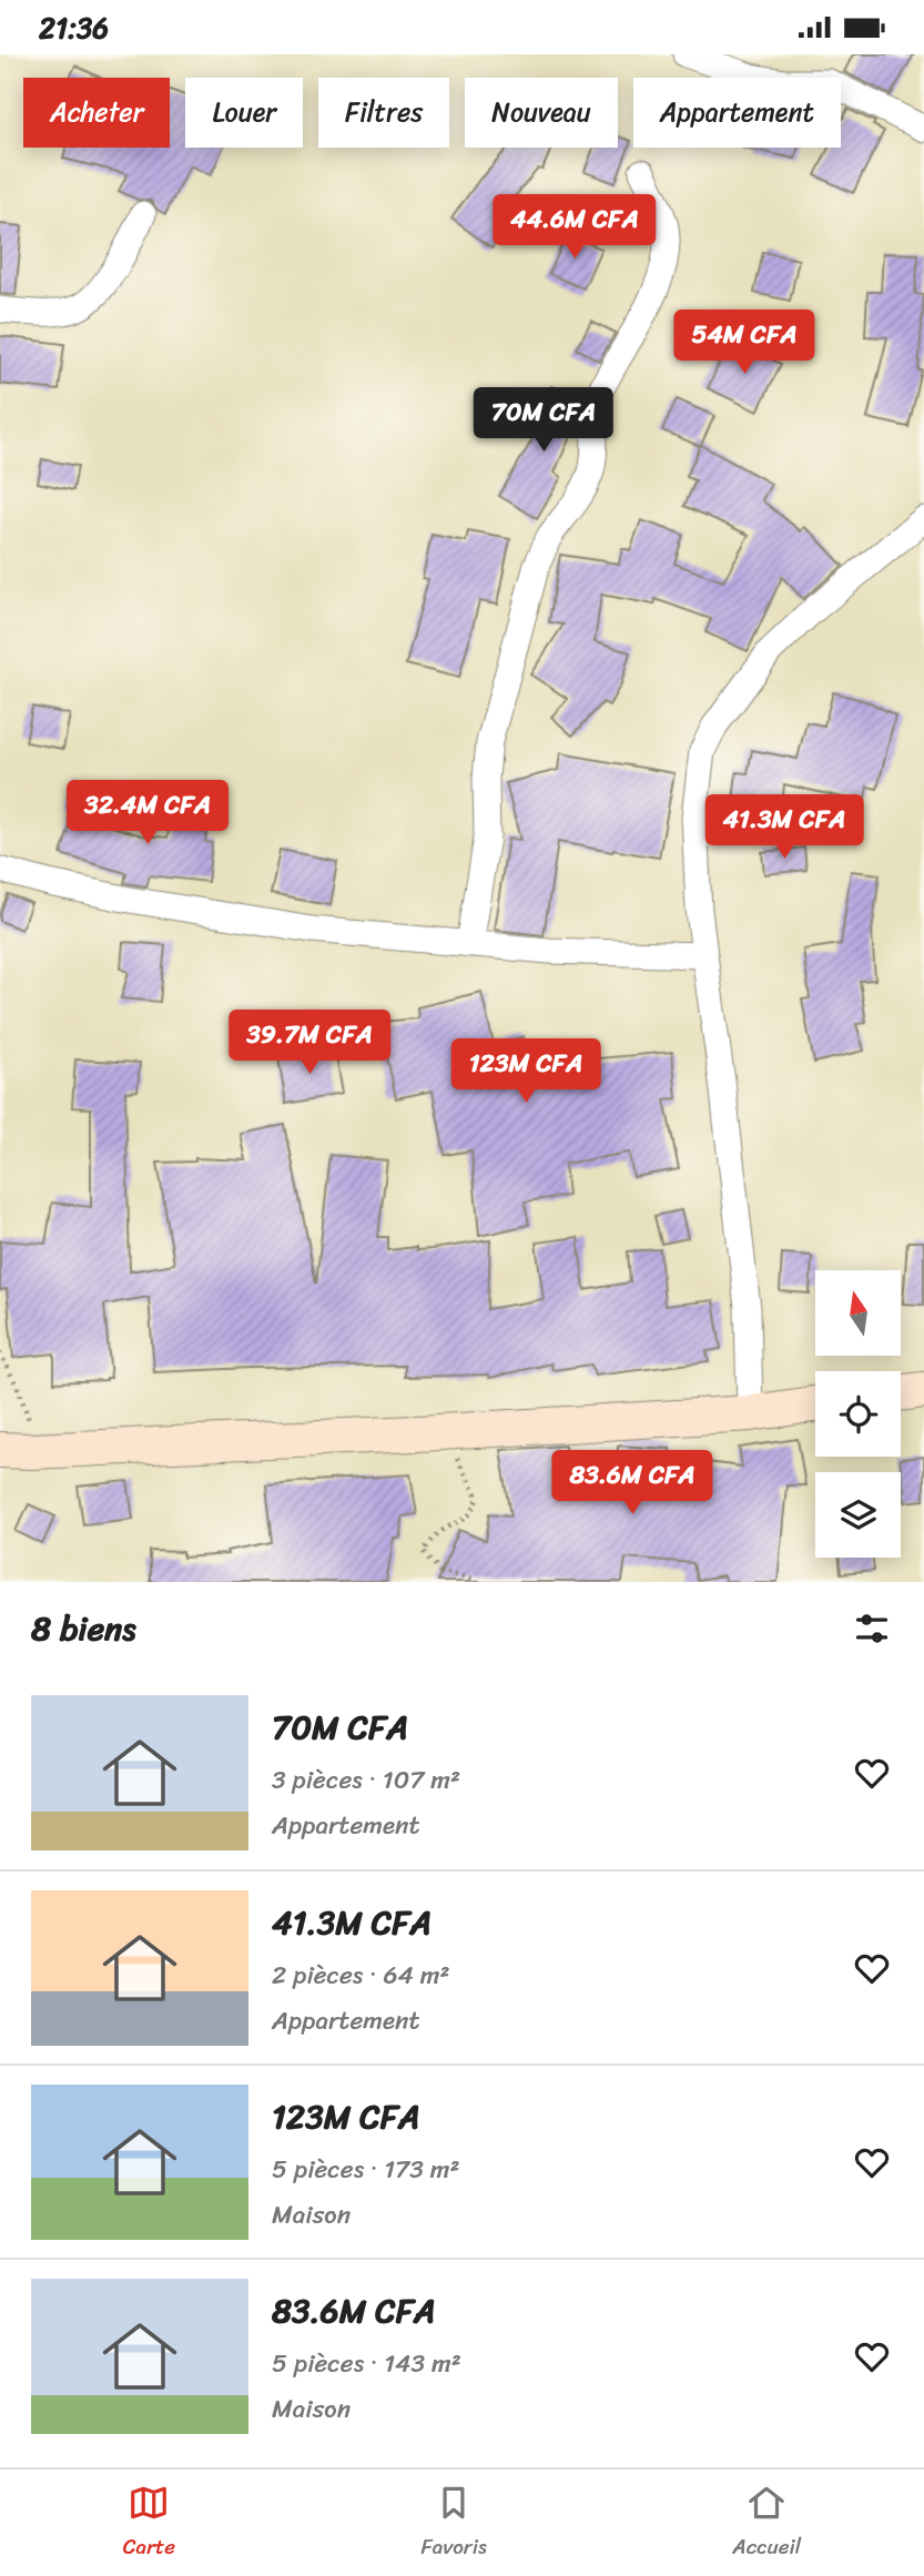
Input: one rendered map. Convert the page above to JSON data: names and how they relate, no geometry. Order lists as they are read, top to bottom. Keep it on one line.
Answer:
{"north":"top","page":{"status":"21:36","chip":["Acheter","Louer","Filtres","Nouveau","Appartement"],"price":["44.6M CFA","54M CFA","70M CFA","32.4M CFA","41.3M CFA","39.7M CFA","123M CFA","83.6M CFA"],"heading":"8 biens","list":[{"name":"70M CFA","note":"3 pièces · 107 m² · Appartement"},{"name":"41.3M CFA","note":"2 pièces · 64 m² · Appartement"},{"name":"123M CFA","note":"5 pièces · 173 m² · Maison"},{"name":"83.6M CFA","note":"5 pièces · 143 m² · Maison"}],"tabs":["Carte","Favoris","Accueil"]}}
